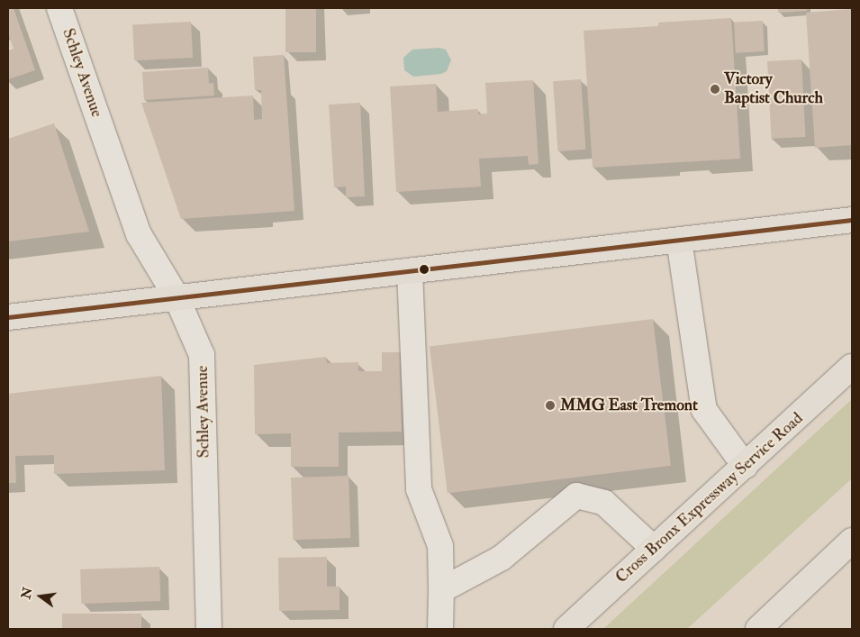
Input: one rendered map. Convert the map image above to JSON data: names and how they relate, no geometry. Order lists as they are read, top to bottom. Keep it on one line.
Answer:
{"streets":{"main road":["Cross Bronx Expressway Service Road"],"street":["Schley Avenue"]},"places":["Victory Baptist Church","MMG East Tremont"],"north":"left"}
